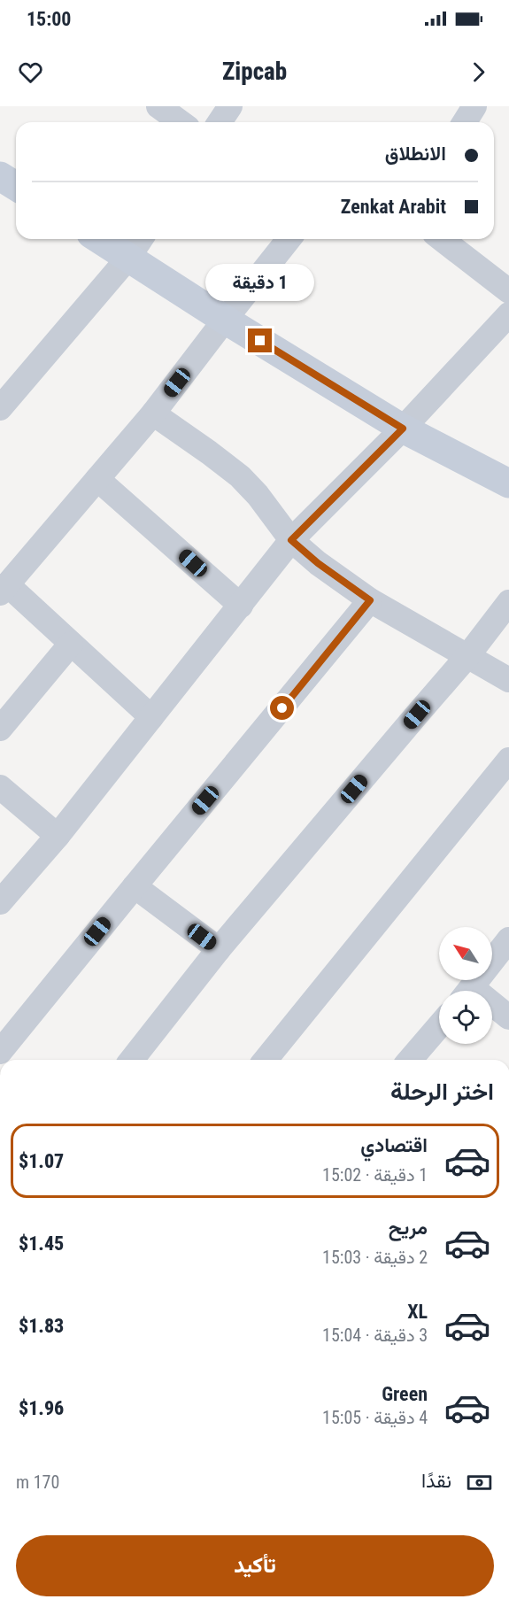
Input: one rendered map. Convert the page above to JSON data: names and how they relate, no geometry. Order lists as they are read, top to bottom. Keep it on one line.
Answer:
{"north":"top left","page":{"status":"15:00","header":"Zipcab","banner":["الانطلاق","Zenkat Arabit"],"bubble":"1 دقيقة","heading":"اختر الرحلة","list":[{"name":"اقتصادي","note":"1 دقيقة · 15:02","value":"$1.07"},{"name":"مريح","note":"2 دقيقة · 15:03","value":"$1.45"},{"name":"XL","note":"3 دقيقة · 15:04","value":"$1.83"},{"name":"Green","note":"4 دقيقة · 15:05","value":"$1.96"}],"pay":["نقدًا","170 m"],"buttons":"تأكيد"}}
